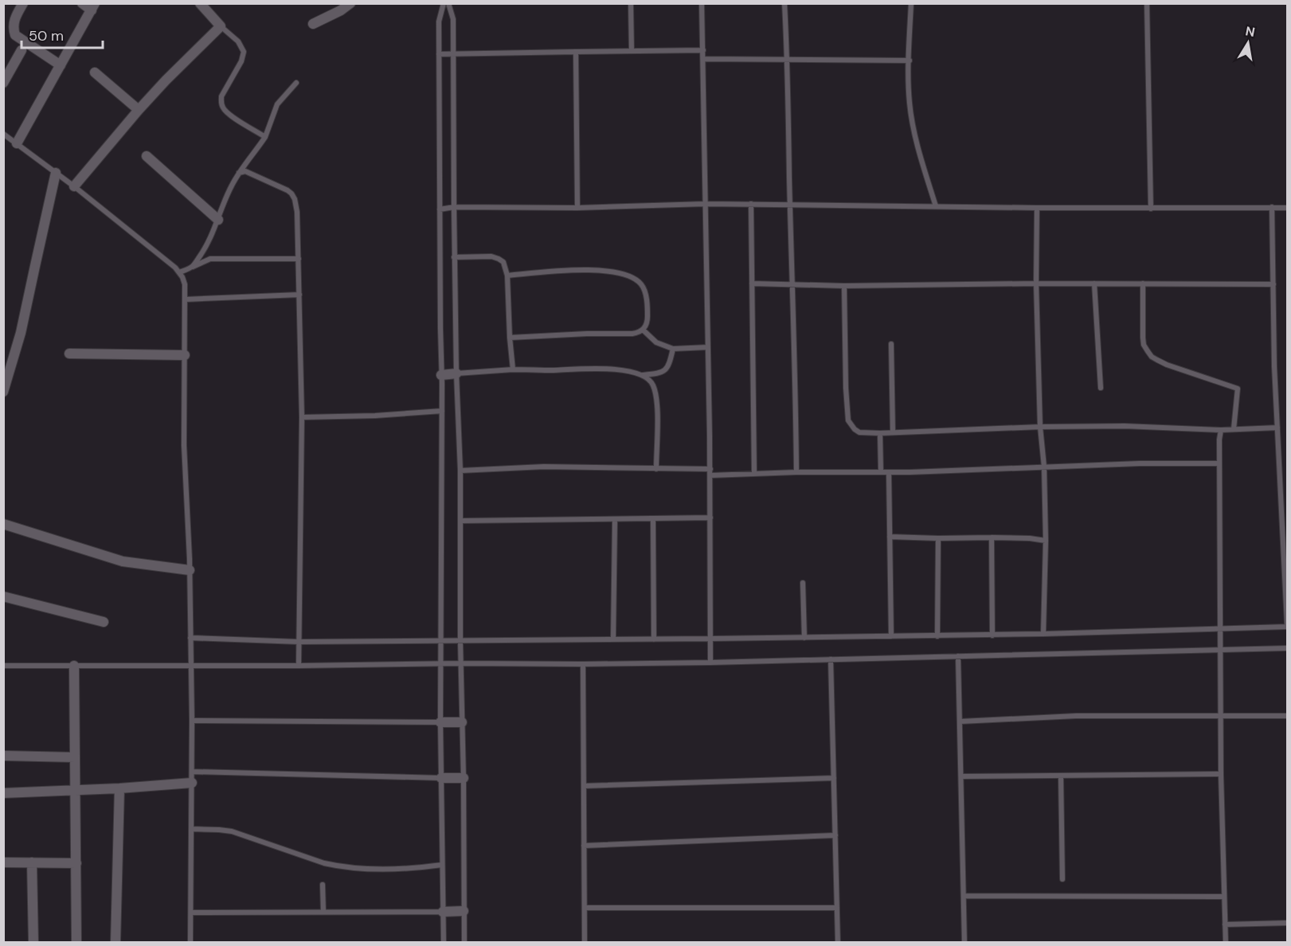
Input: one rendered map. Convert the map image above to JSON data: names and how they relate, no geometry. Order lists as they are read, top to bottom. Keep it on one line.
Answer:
{"scale_bar":"50 m","north":"top"}
